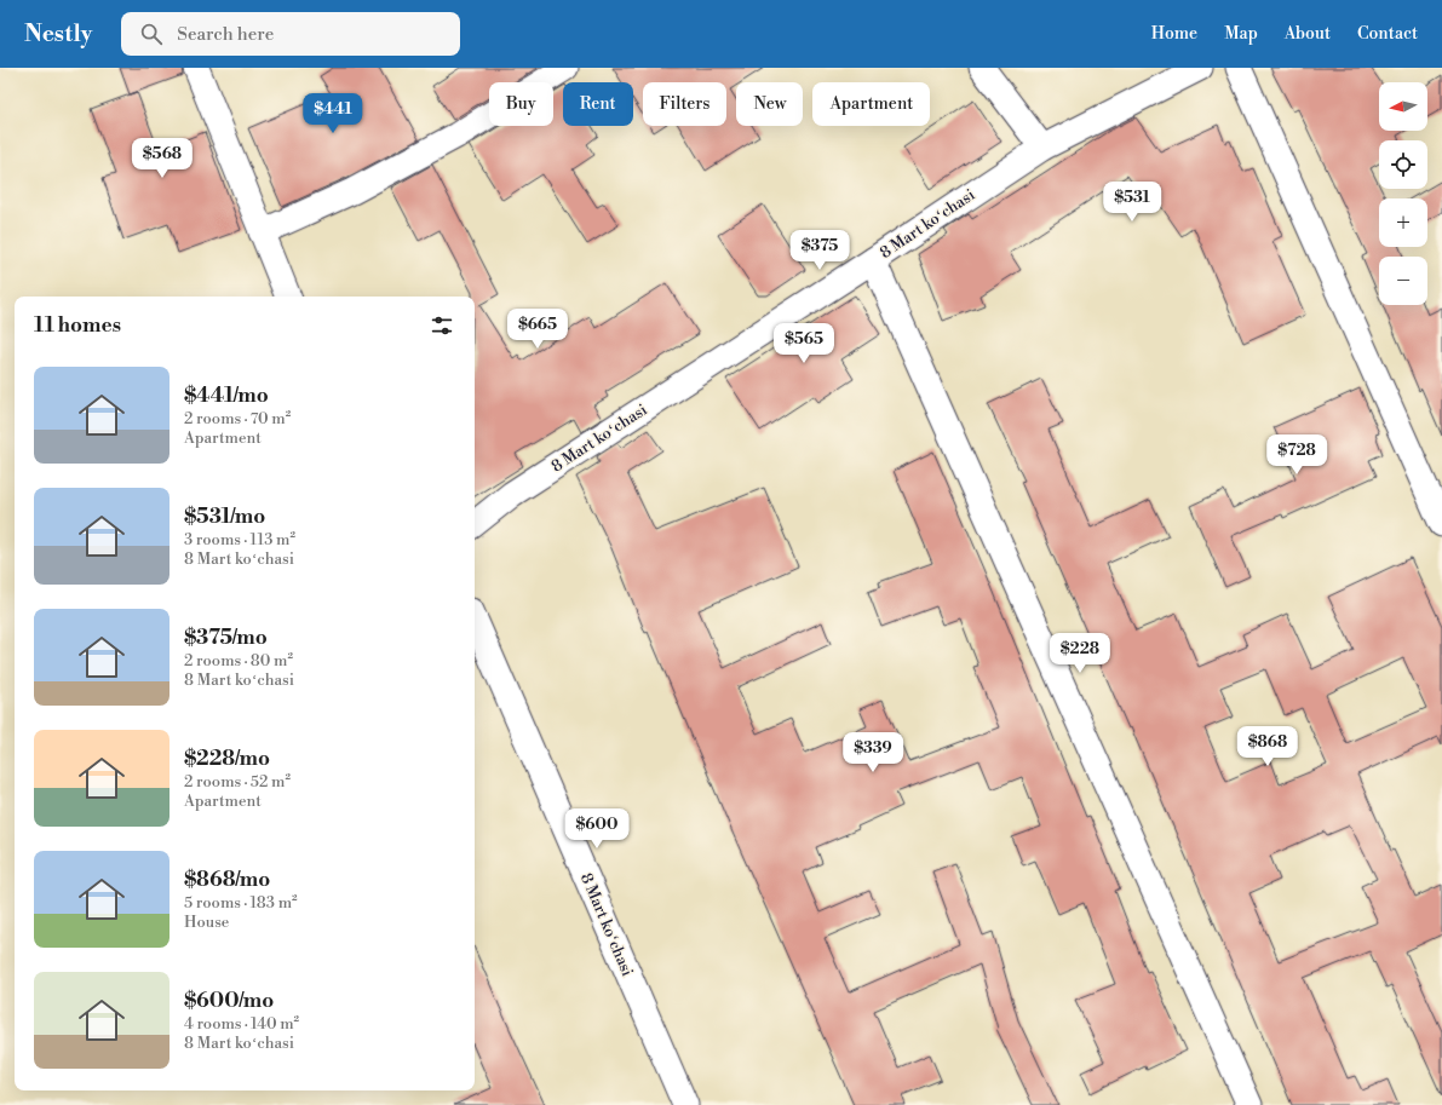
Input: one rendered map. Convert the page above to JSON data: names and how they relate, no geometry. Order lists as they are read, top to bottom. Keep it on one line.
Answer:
{"streets":{"street":["8 Mart koʻchasi"]},"north":"left","page":{"header":"Nestly","search":"Search here","nav":["Home","Map","About","Contact"],"map_buttons":["+","−"],"chip":["Buy","Rent","Filters","New","Apartment"],"price":["$441","$568","$531","$375","$665","$565","$728","$228","$868","$339","$600"],"heading":"11 homes","list":[{"name":"$441/mo","note":"2 rooms · 70 m² · Apartment"},{"name":"$531/mo","note":"3 rooms · 113 m² · 8 Mart koʻchasi"},{"name":"$375/mo","note":"2 rooms · 80 m² · 8 Mart koʻchasi"},{"name":"$228/mo","note":"2 rooms · 52 m² · Apartment"},{"name":"$868/mo","note":"5 rooms · 183 m² · House"},{"name":"$600/mo","note":"4 rooms · 140 m² · 8 Mart koʻchasi"}]}}
